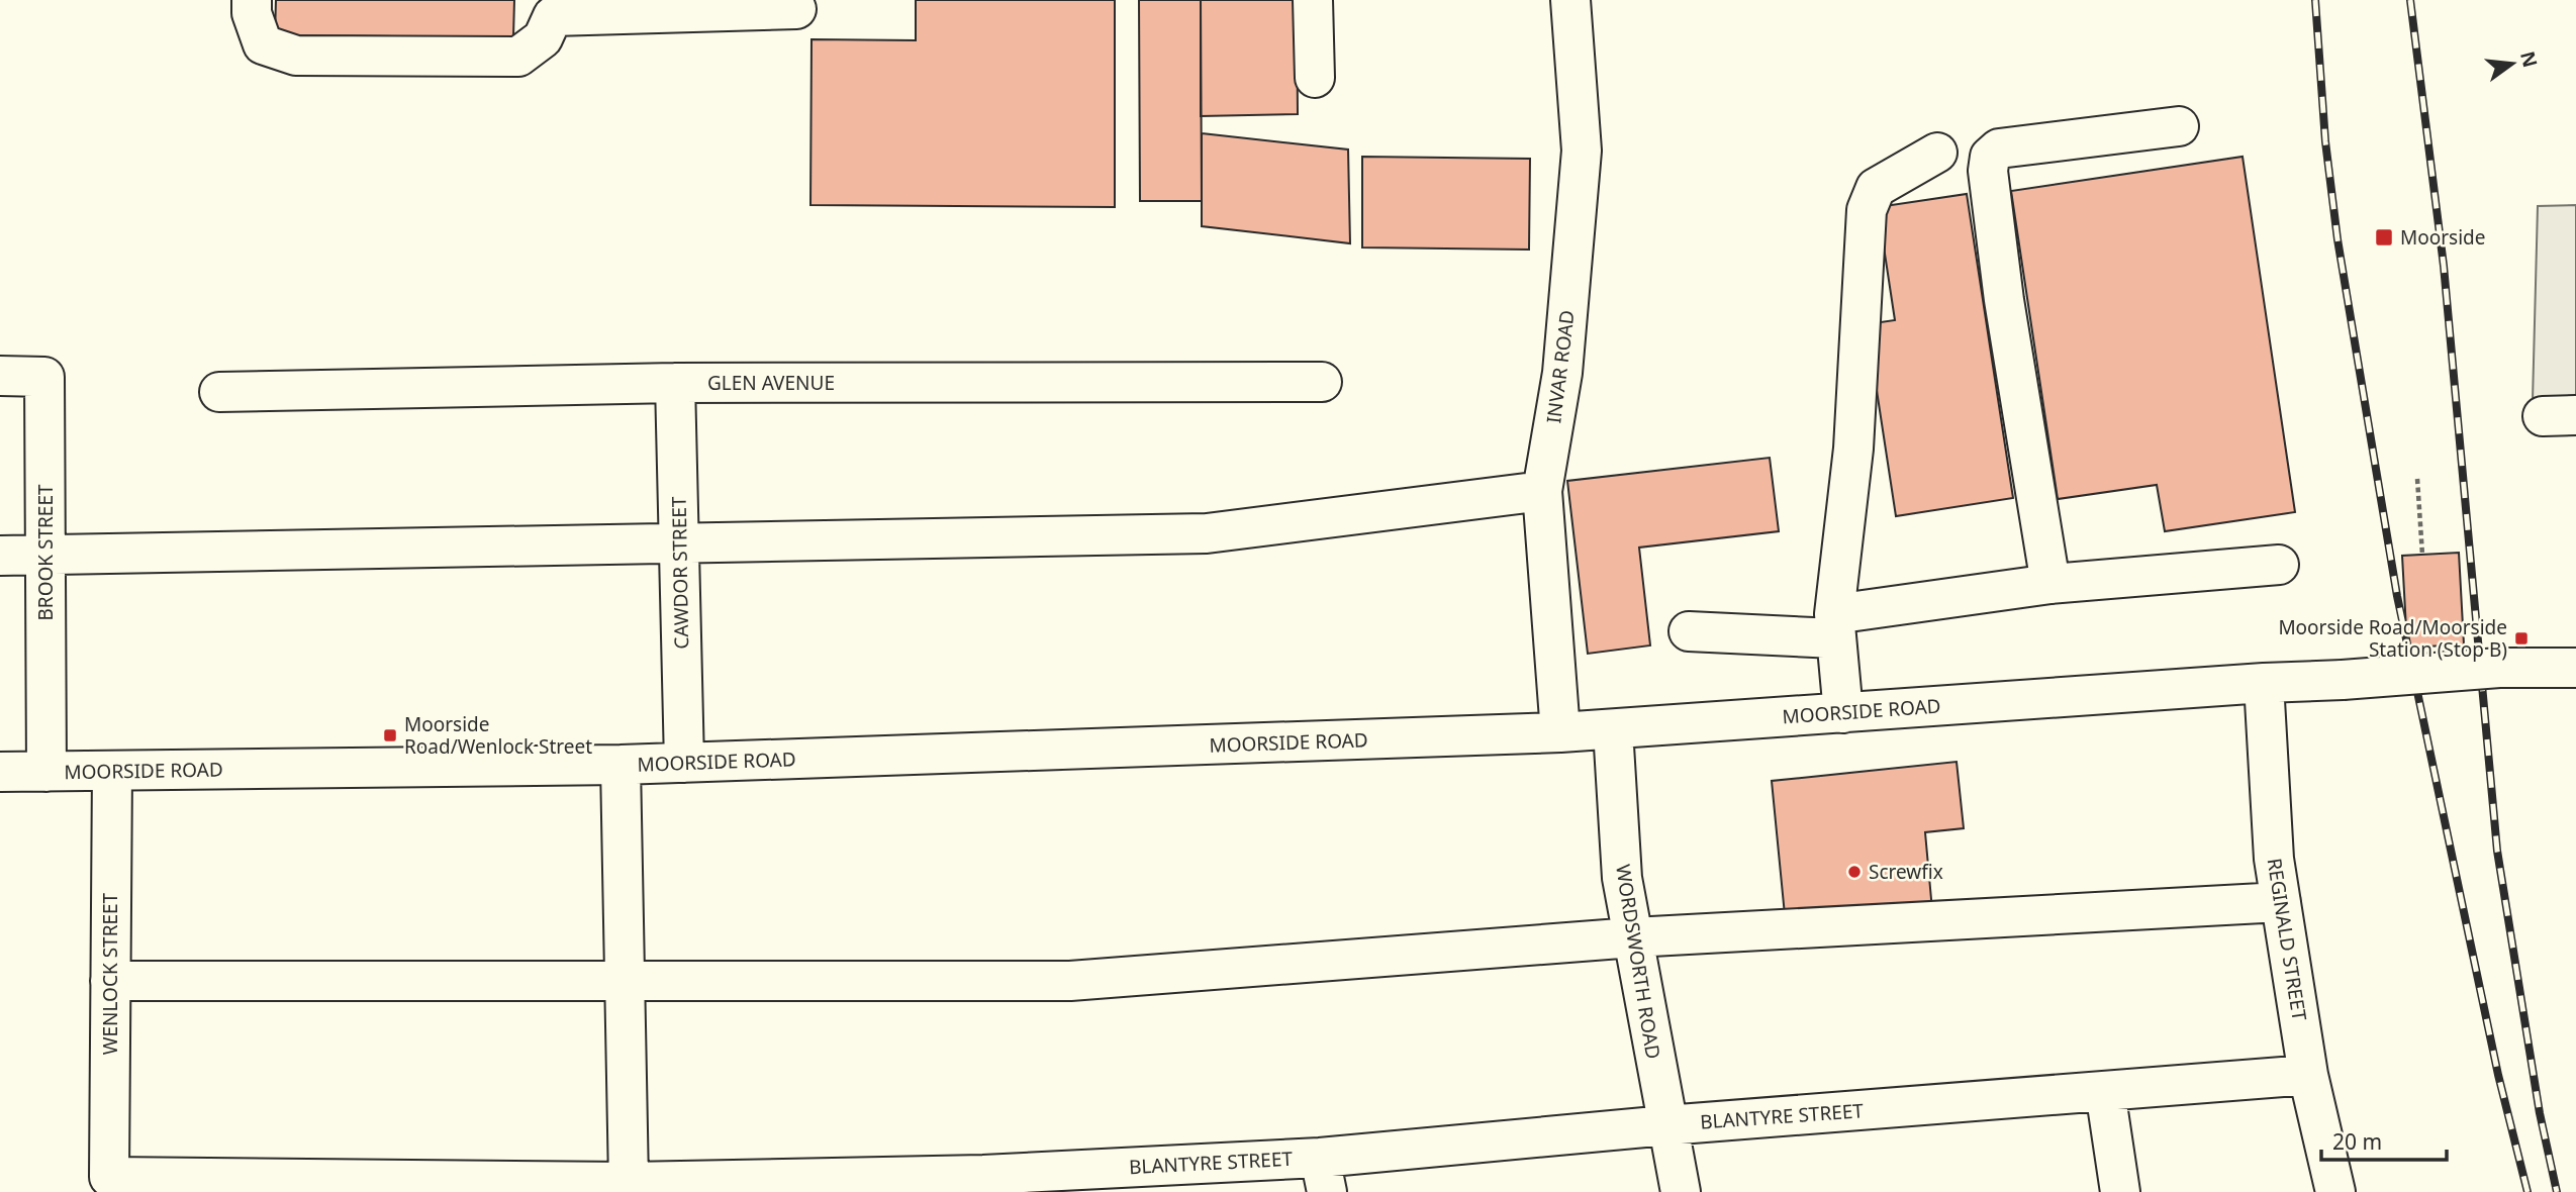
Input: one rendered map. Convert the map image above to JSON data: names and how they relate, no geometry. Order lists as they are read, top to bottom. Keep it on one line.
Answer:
{"streets":{"street":["INVAR ROAD","GLEN AVENUE","BROOK STREET","CAWDOR STREET","MOORSIDE ROAD","REGINALD STREET","WORDSWORTH ROAD","WENLOCK STREET","BLANTYRE STREET"]},"crossings":[["INVAR ROAD","MOORSIDE ROAD"],["GLEN AVENUE","CAWDOR STREET"],["BROOK STREET","MOORSIDE ROAD"],["CAWDOR STREET","MOORSIDE ROAD"],["MOORSIDE ROAD","REGINALD STREET"],["MOORSIDE ROAD","WORDSWORTH ROAD"],["MOORSIDE ROAD","WENLOCK STREET"],["REGINALD STREET","BLANTYRE STREET"],["WORDSWORTH ROAD","BLANTYRE STREET"],["WENLOCK STREET","BLANTYRE STREET"]],"places":{"transit":["Moorside","Moorside Road/Moorside Station (Stop B)","Moorside Road/Wenlock Street"],"other":["Screwfix"]},"scale_bar":"20 m","north":"right"}
